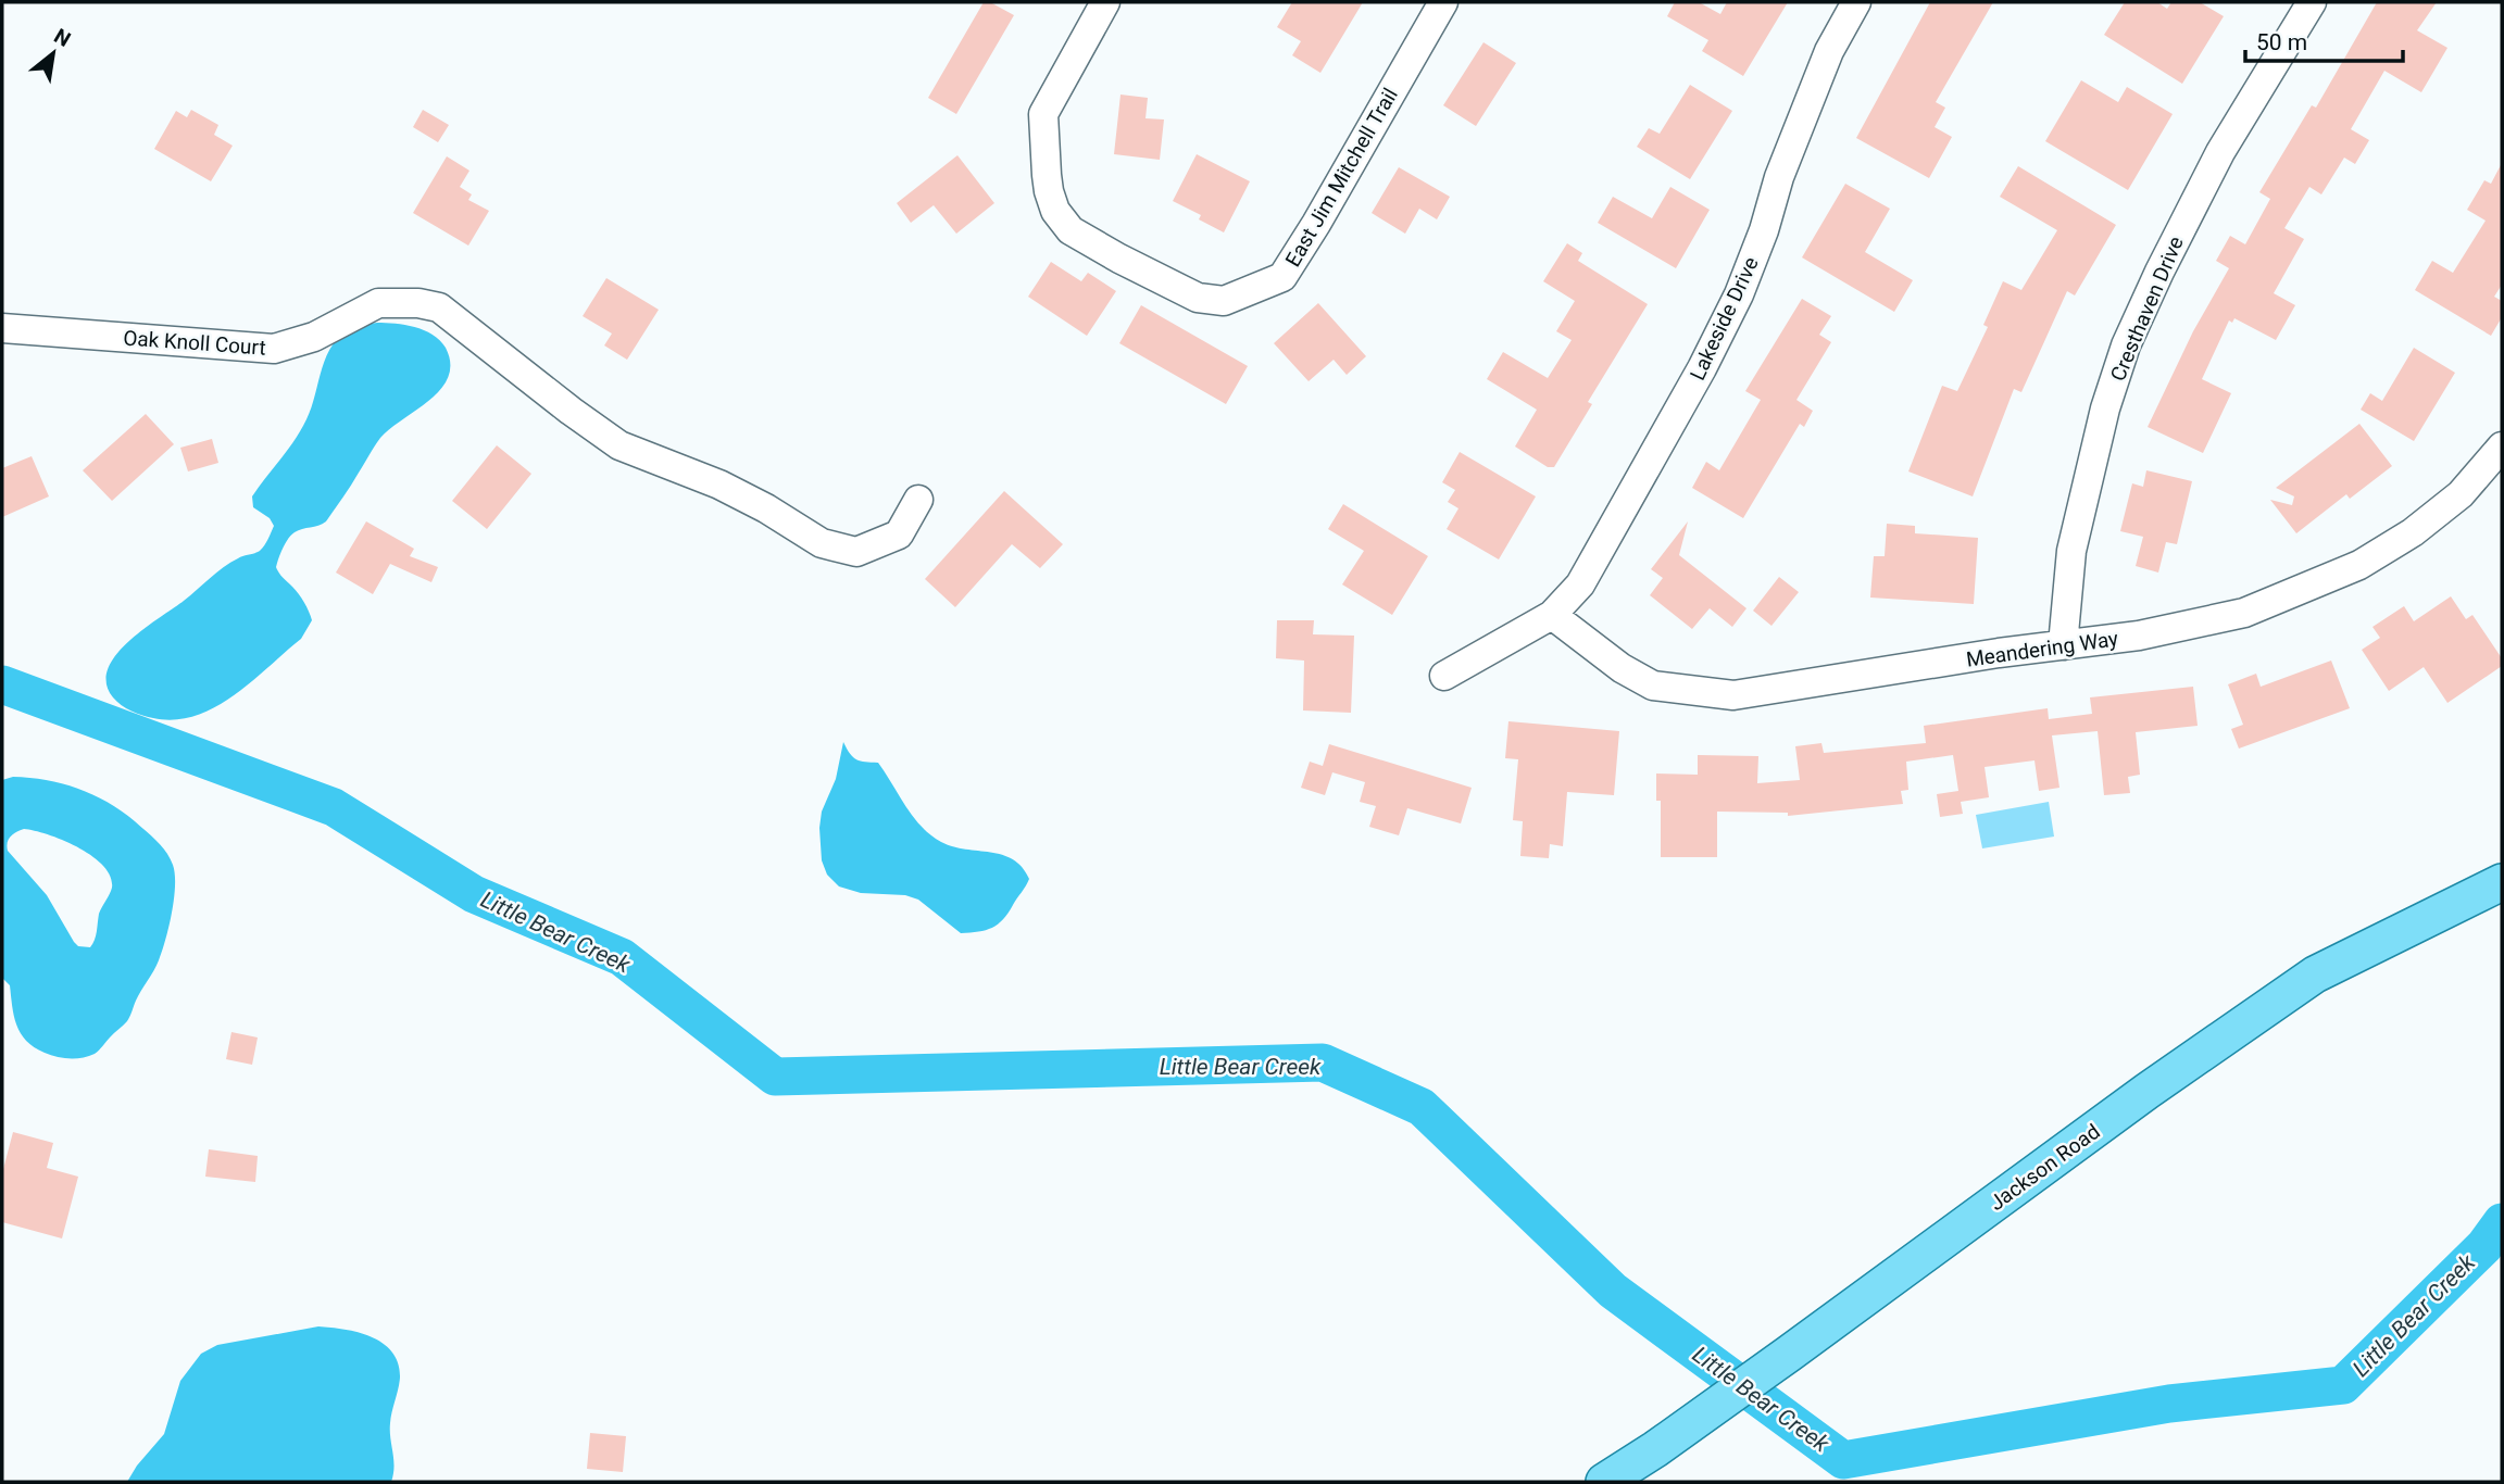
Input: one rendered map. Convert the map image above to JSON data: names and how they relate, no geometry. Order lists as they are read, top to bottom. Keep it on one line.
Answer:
{"streets":{"main road":["Jackson Road"],"street":["East Jim Mitchell Trail","Cresthaven Drive","Lakeside Drive","Oak Knoll Court","Meandering Way"]},"crossings":[["Cresthaven Drive","Meandering Way"],["Lakeside Drive","Meandering Way"]],"water":["Little Bear Creek"],"scale_bar":"50 m","north":"top right"}
